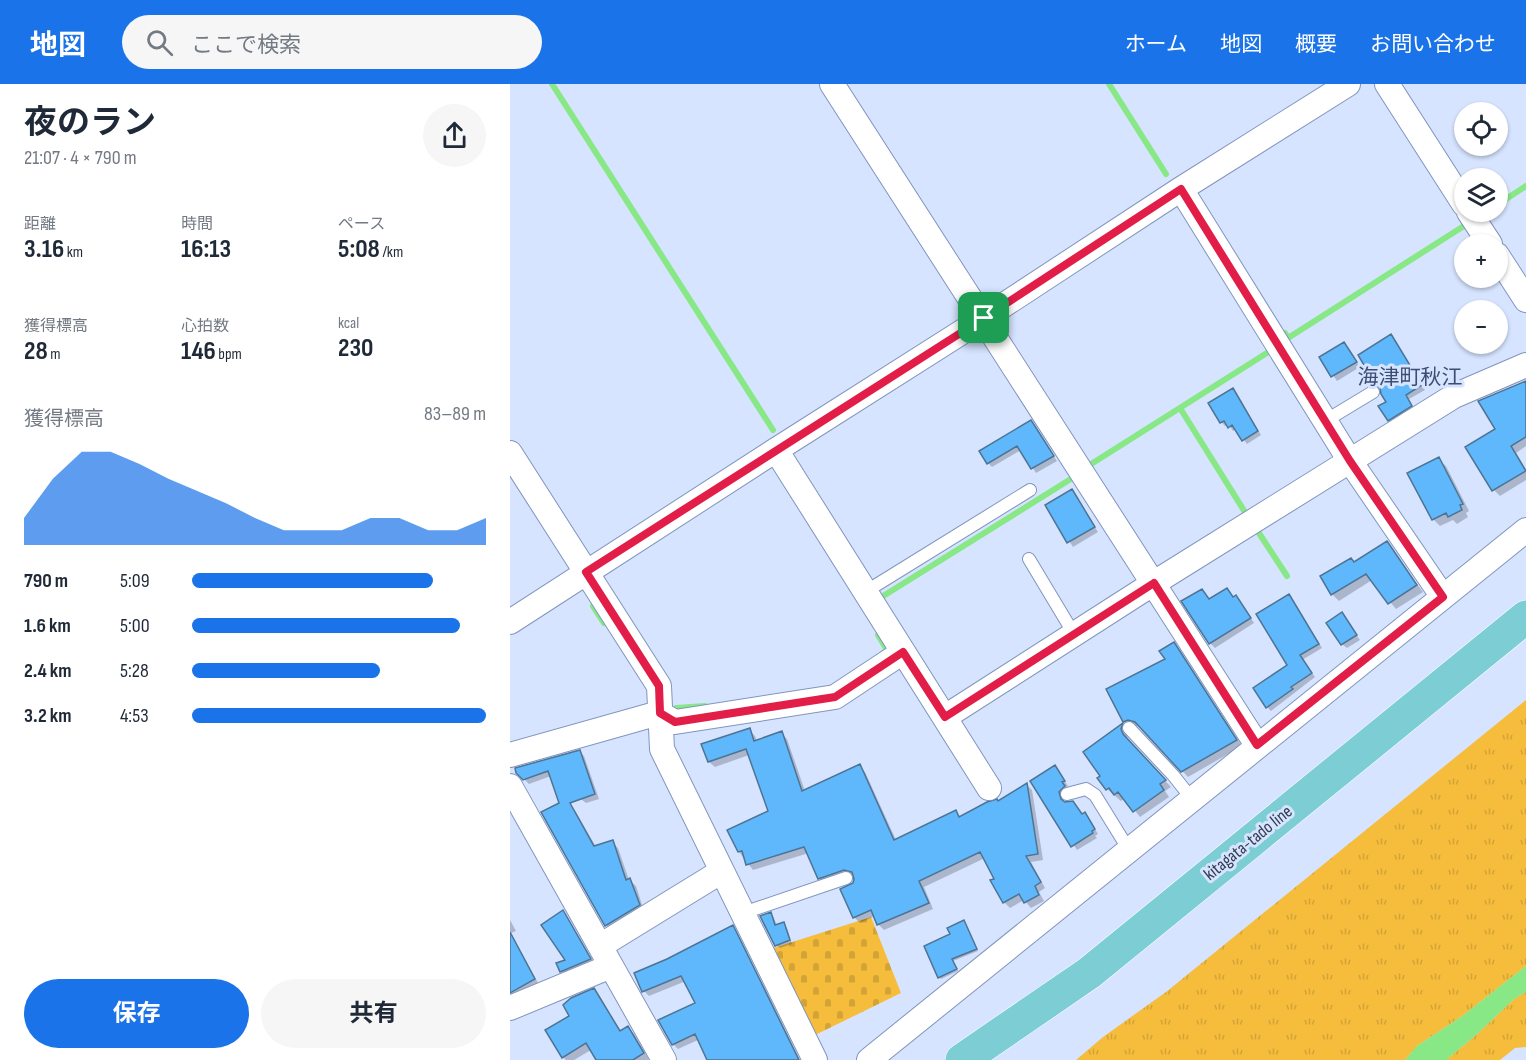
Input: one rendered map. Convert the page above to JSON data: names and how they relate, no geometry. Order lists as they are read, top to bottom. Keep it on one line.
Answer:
{"streets":{"main road":["kitagata-tado line"]},"districts":["海津町秋江"],"page":{"header":"地図","search":"ここで検索","nav":["ホーム","地図","概要","お問い合わせ"],"heading":["夜のラン","21:07 · 4 × 790 m"],"map_buttons":["+","−"],"stats":[["距離","3.16 km"],["時間","16:13"],["ペース","5:08 /km"],["獲得標高","28 m"],["心拍数","146 bpm"],["kcal","230"]],"chart":["獲得標高","83–89 m"],"list":[{"name":"790 m","note":"5:09"},{"name":"1.6 km","note":"5:00"},{"name":"2.4 km","note":"5:28"},{"name":"3.2 km","note":"4:53"}],"buttons":["保存","共有"]}}
